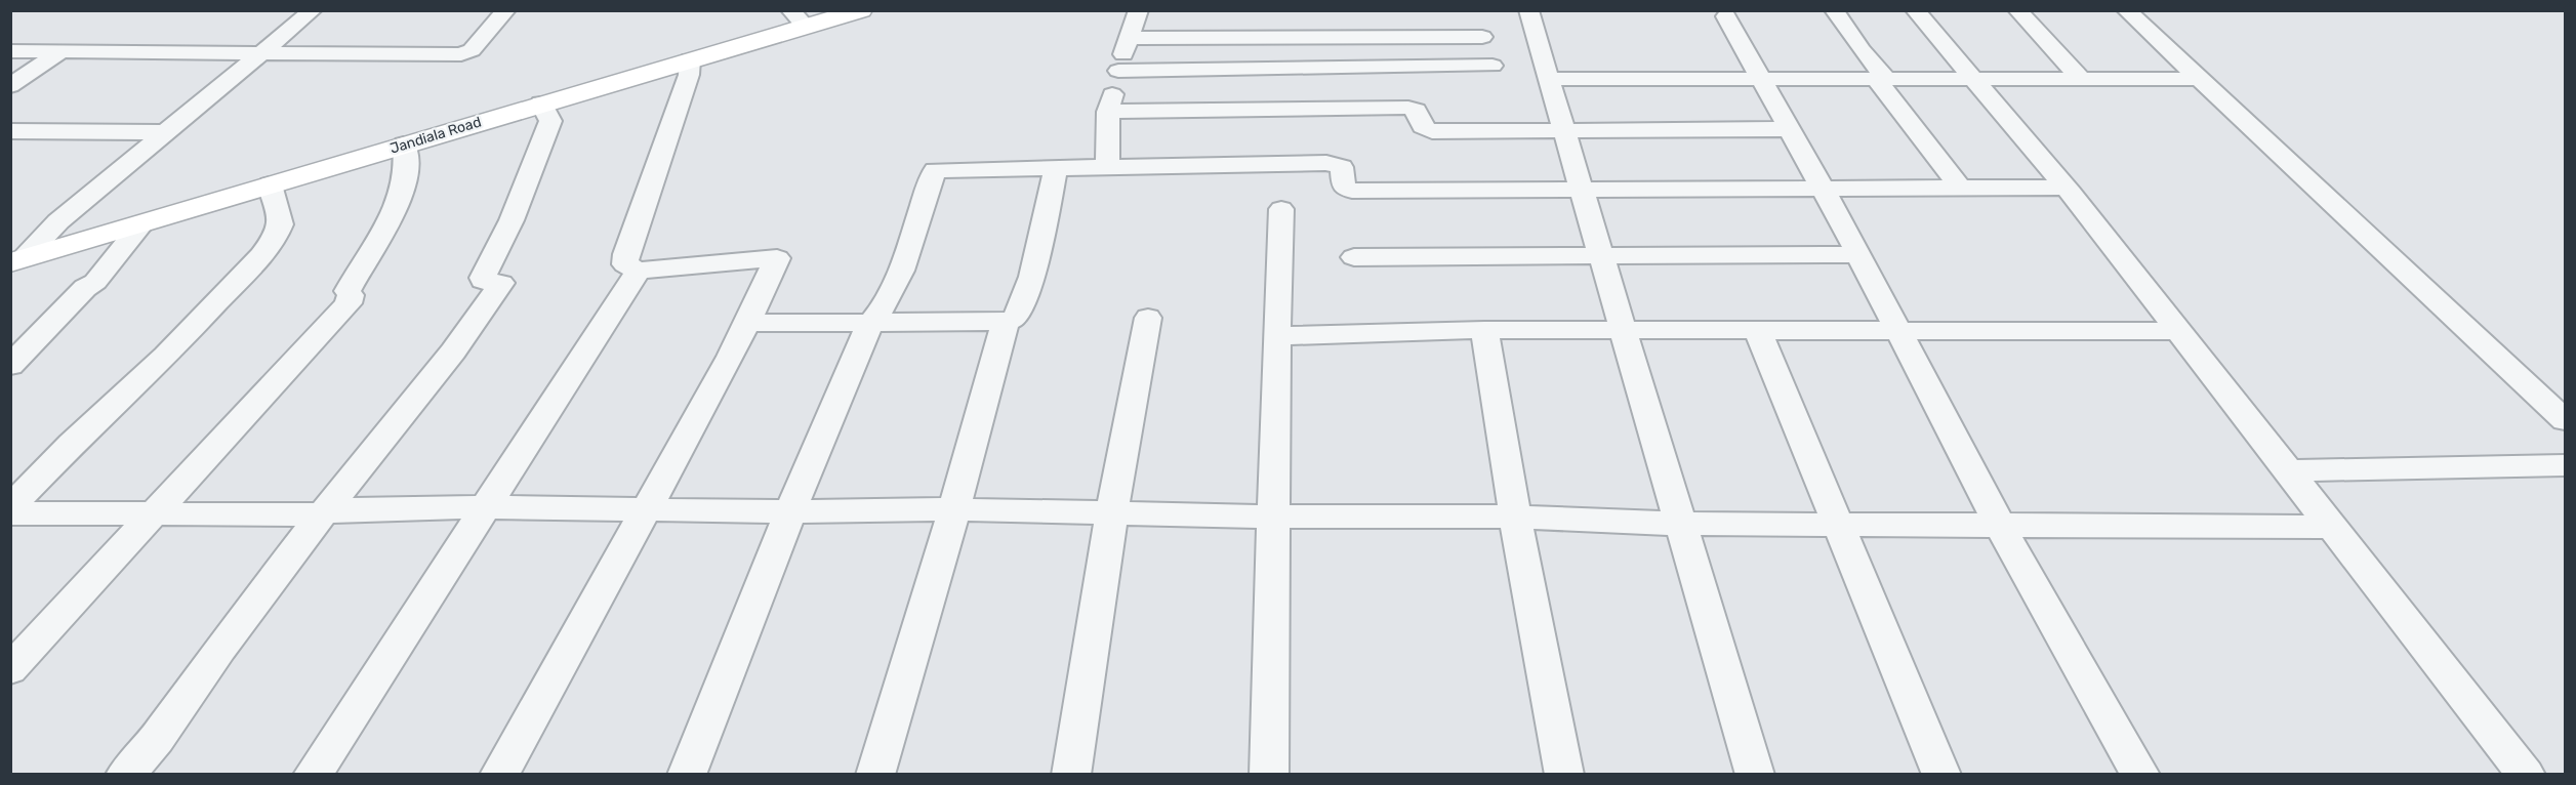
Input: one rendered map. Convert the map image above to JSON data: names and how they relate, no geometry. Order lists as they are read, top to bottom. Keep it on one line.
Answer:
{"streets":{"street":["Jandiala Road"]}}
